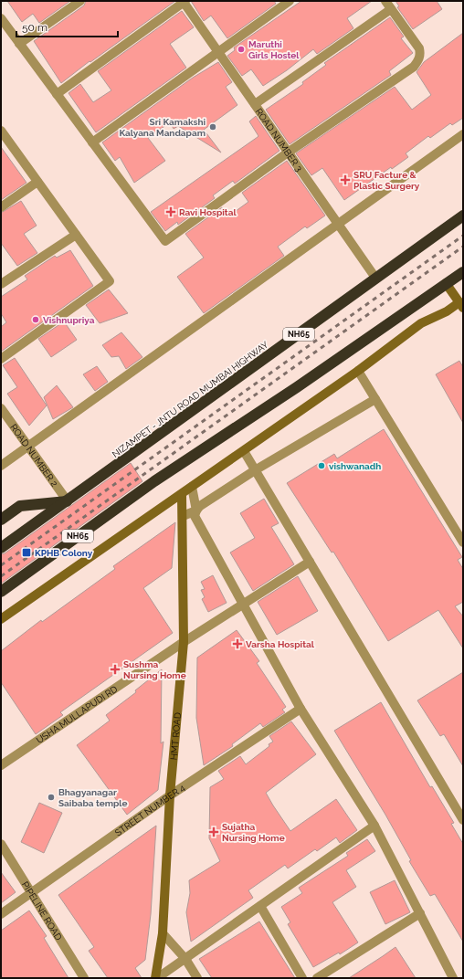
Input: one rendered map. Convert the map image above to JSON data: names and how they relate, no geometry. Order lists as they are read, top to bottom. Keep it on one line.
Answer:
{"streets":{"highway":["NH65","NIZAMPET - JNTU ROAD MUMBAI HIGHWAY"],"street":["ROAD NUMBER 3","ROAD NUMBER 2","USHA MULLAPUDI RD","HMT ROAD","STREET NUMBER 4","PIPELINE ROAD"]},"crossings":[["ROAD NUMBER 3","NIZAMPET - JNTU ROAD MUMBAI HIGHWAY"],["NIZAMPET - JNTU ROAD MUMBAI HIGHWAY","ROAD NUMBER 2"],["USHA MULLAPUDI RD","HMT ROAD"],["HMT ROAD","STREET NUMBER 4"],["STREET NUMBER 4","PIPELINE ROAD"]],"places":{"other":["Maruthi Girls Hostel","Sri Kamakshi Kalyana Mandapam","Vishnupriya","vishwanadh","Bhagyanagar Saibaba temple"],"health":["SRU Facture & Plastic Surgery","Ravi Hospital","Varsha Hospital","Sushma Nursing Home","Sujatha Nursing Home"],"transit":["KPHB Colony"]},"scale_bar":"50 m"}
